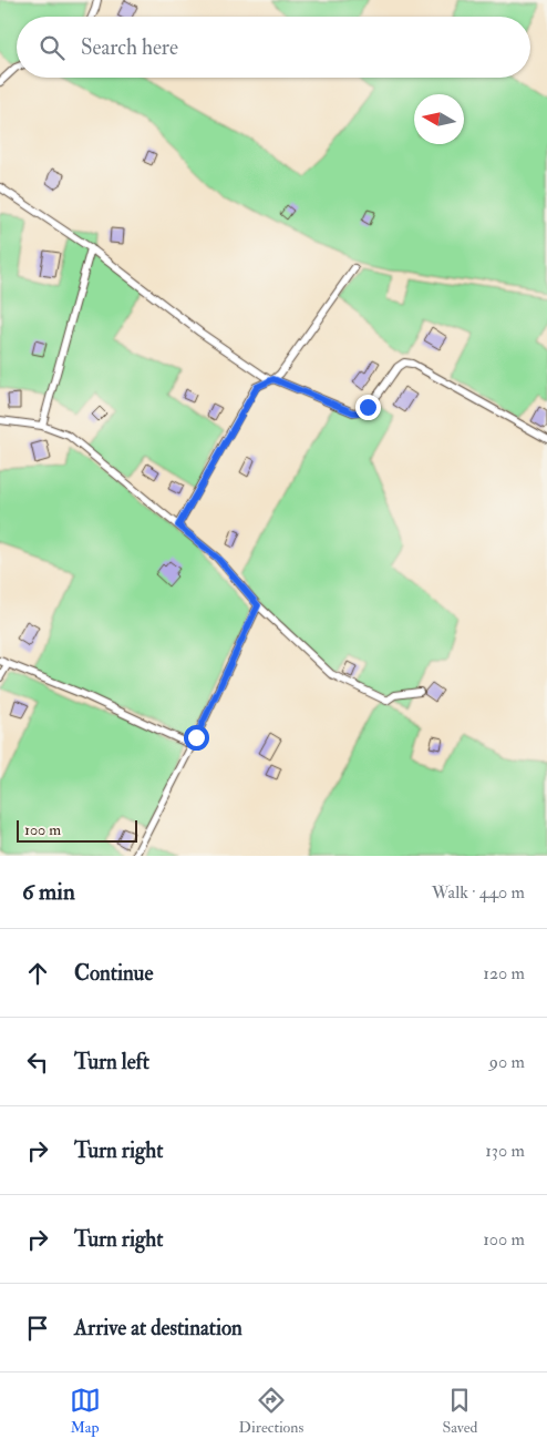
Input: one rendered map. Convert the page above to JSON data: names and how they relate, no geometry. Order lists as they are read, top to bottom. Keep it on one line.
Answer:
{"scale_bar":"100 m","north":"left","page":{"search":"Search here","scale":"100 m","heading":["6 min","Walk · 440 m"],"list":[["Continue","120 m"],["Turn left","90 m"],["Turn right","130 m"],["Turn right","100 m"],"Arrive at destination"],"nav":["Map","Directions","Saved"]}}
